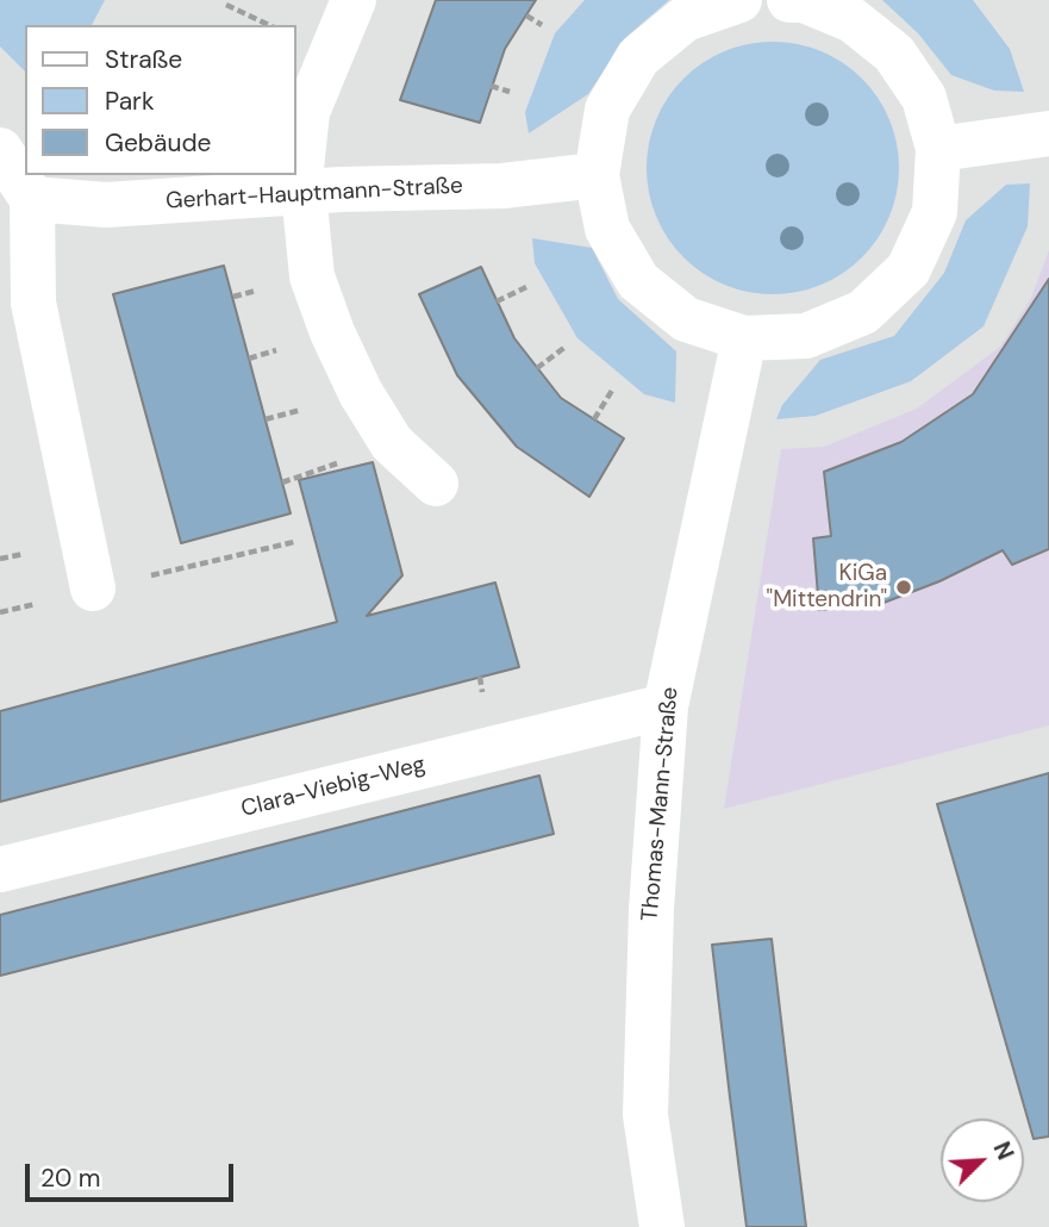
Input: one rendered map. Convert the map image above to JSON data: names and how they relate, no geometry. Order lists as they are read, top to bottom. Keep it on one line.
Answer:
{"streets":{"street":["Gerhart-Hauptmann-Straße","Clara-Viebig-Weg","Thomas-Mann-Straße"]},"crossings":[["Clara-Viebig-Weg","Thomas-Mann-Straße"]],"places":["KiGa \"Mittendrin\""],"legend":["Straße","Park","Gebäude"],"scale_bar":"20 m","north":"top right"}
